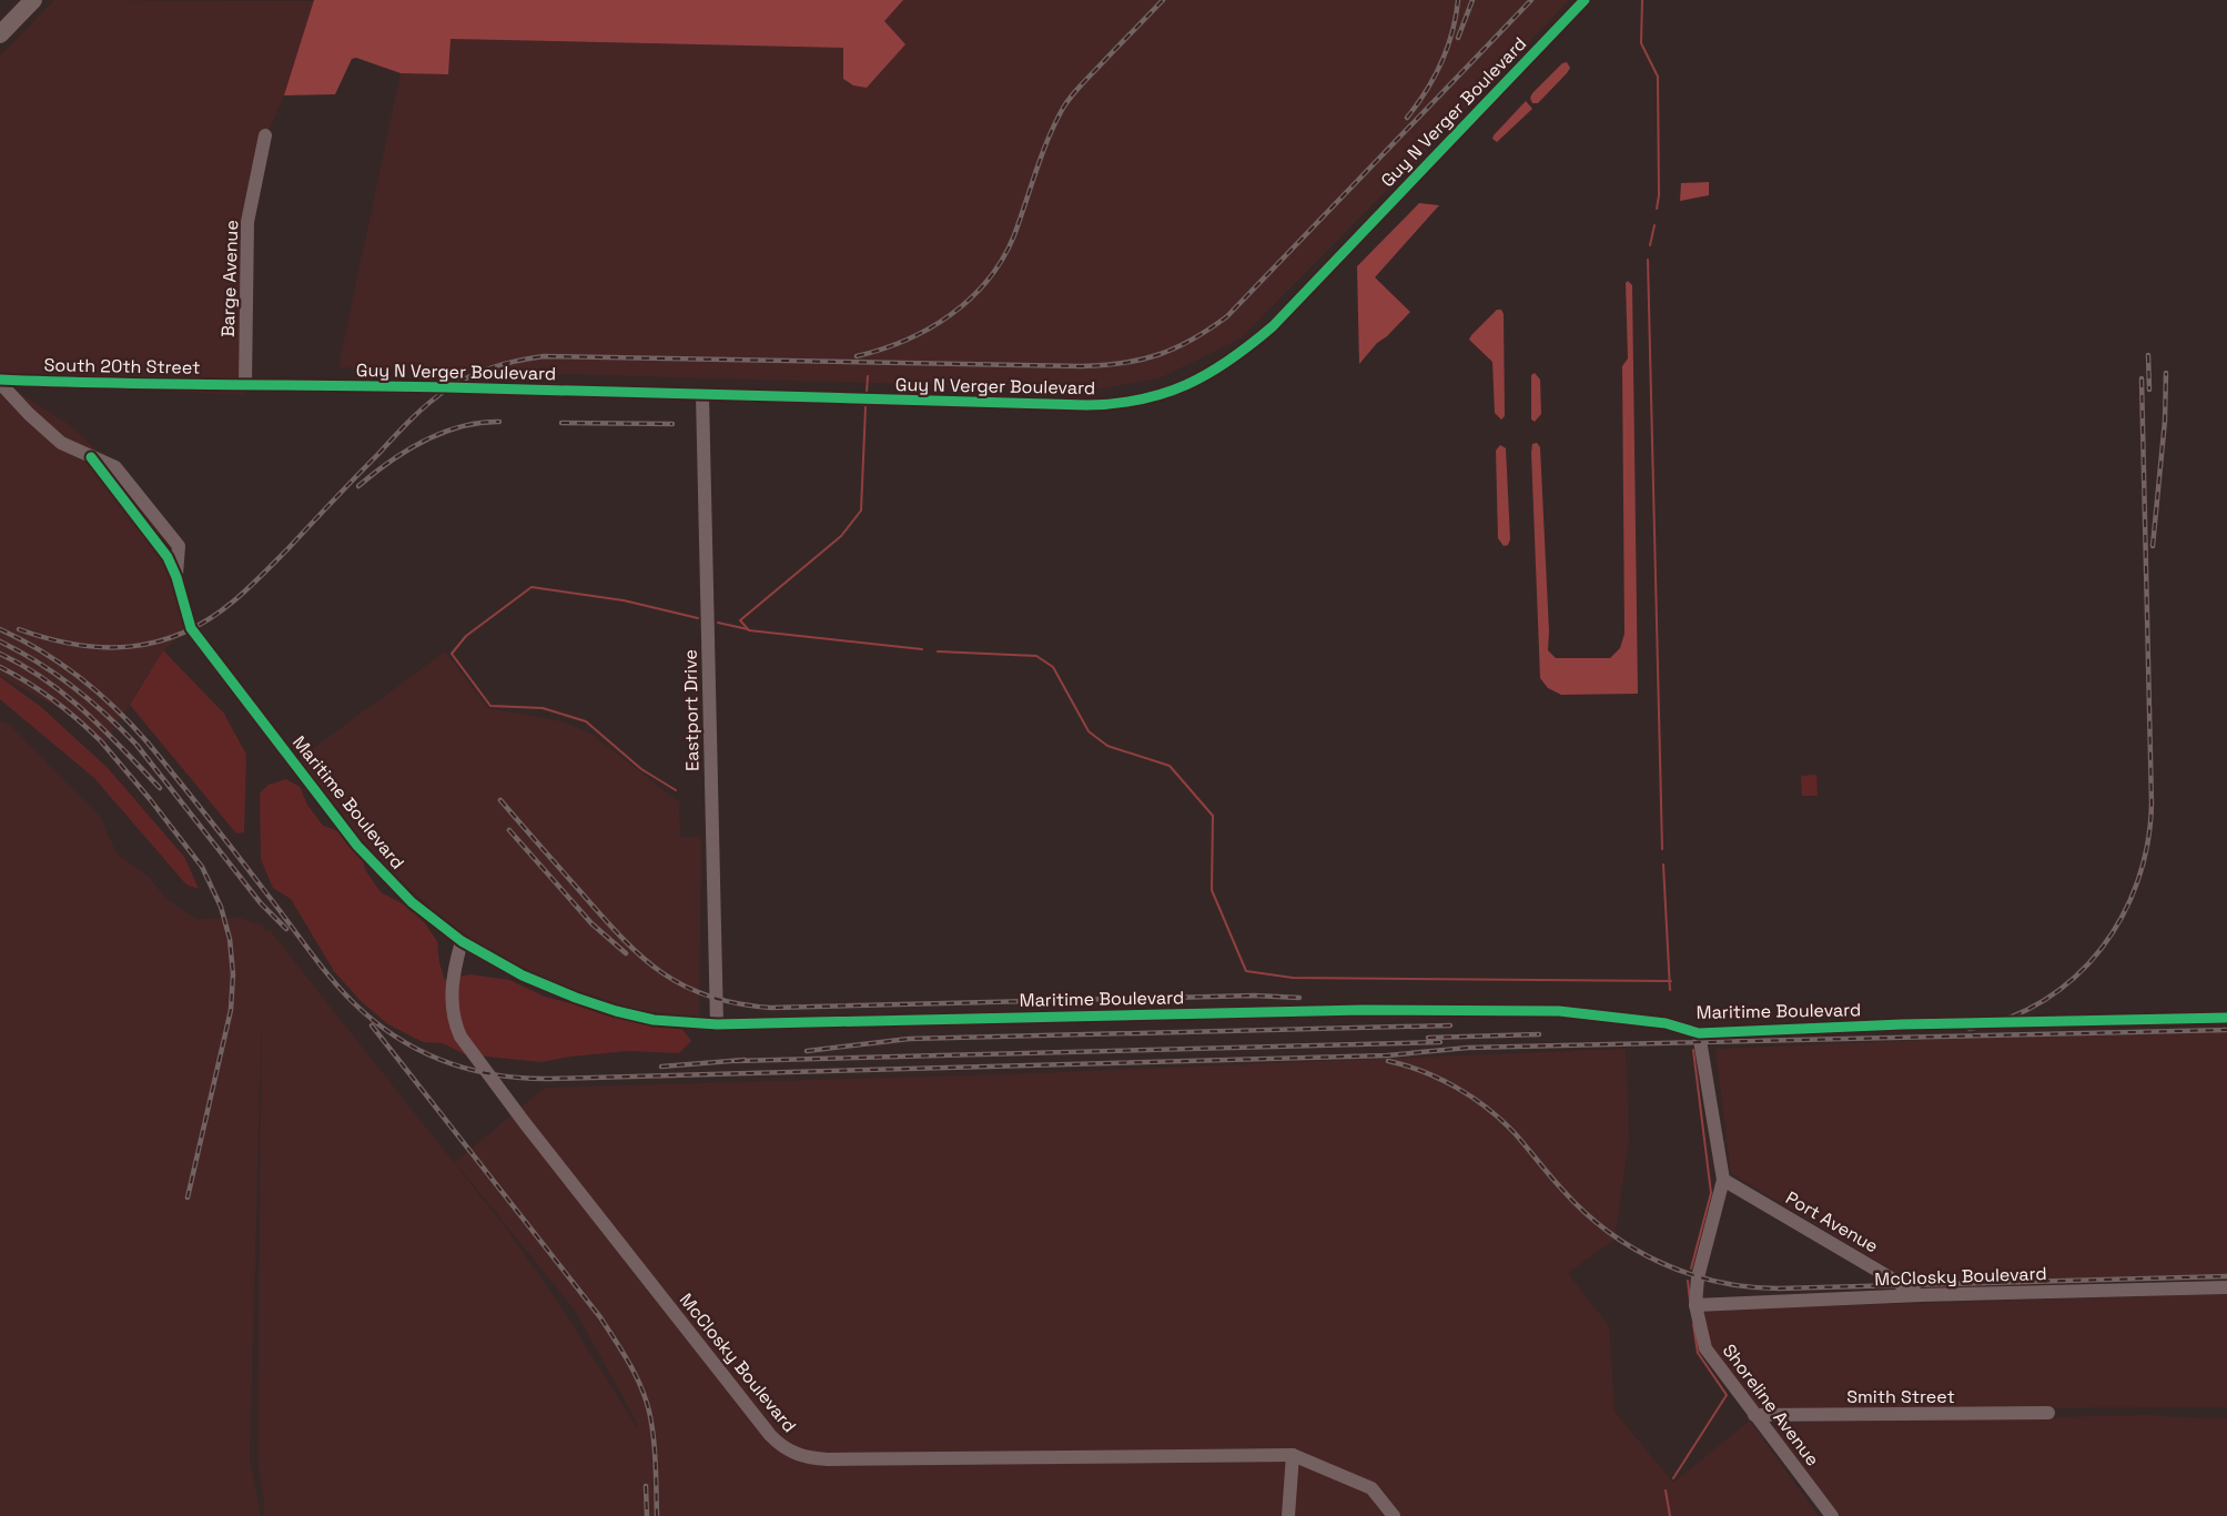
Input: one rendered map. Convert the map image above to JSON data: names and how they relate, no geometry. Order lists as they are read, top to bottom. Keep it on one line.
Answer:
{"streets":{"street":["Guy N Verger Boulevard","Barge Avenue","South 20th Street","Eastport Drive","Maritime Boulevard","Port Avenue","McClosky Boulevard","Smith Street","Shoreline Avenue"]},"crossings":[["Guy N Verger Boulevard","Barge Avenue"],["Guy N Verger Boulevard","South 20th Street"],["Guy N Verger Boulevard","Eastport Drive"],["Barge Avenue","South 20th Street"],["South 20th Street","Maritime Boulevard"],["Eastport Drive","Maritime Boulevard"],["Maritime Boulevard","McClosky Boulevard"],["Maritime Boulevard","Shoreline Avenue"],["Port Avenue","McClosky Boulevard"],["Port Avenue","Shoreline Avenue"],["McClosky Boulevard","Shoreline Avenue"],["Smith Street","Shoreline Avenue"]]}
